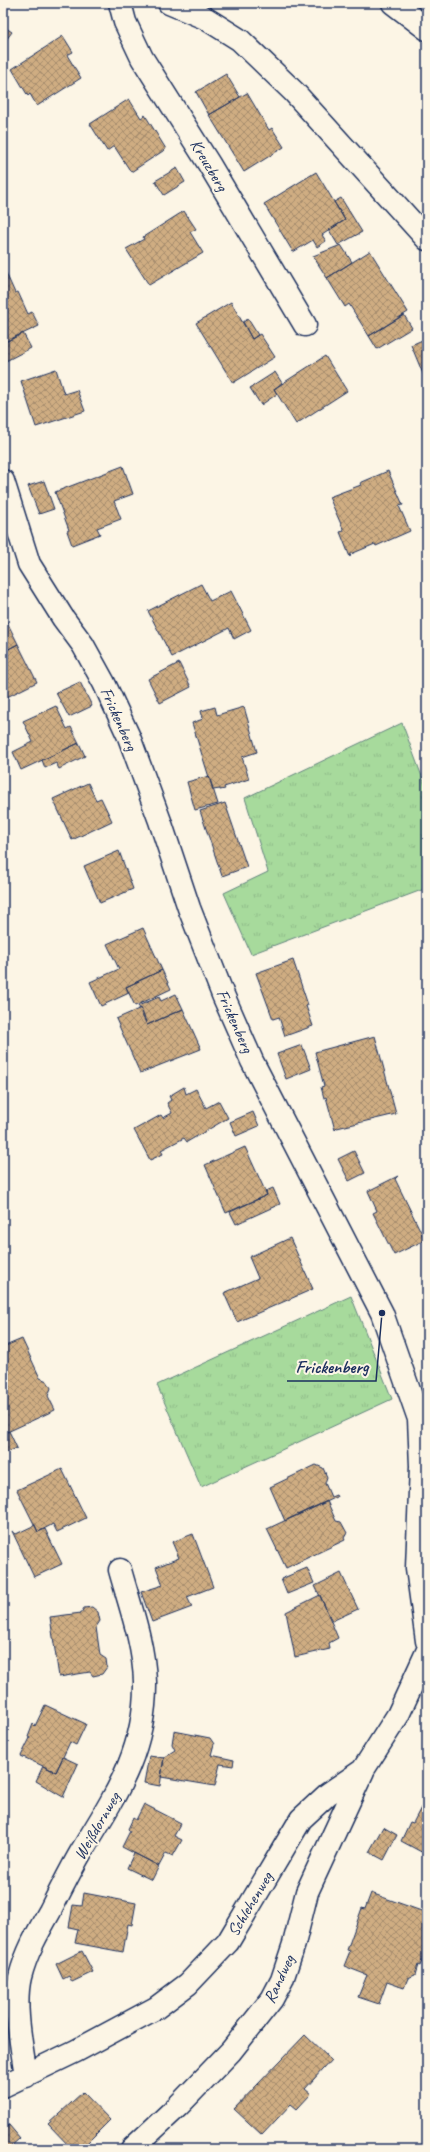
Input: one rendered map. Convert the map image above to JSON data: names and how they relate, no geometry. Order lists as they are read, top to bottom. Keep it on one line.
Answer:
{"streets":{"street":["Kreuzberg","Frickenberg","Weißdornweg","Schlehenweg","Randweg"]},"crossings":[["Weißdornweg","Schlehenweg"],["Schlehenweg","Randweg"]],"places":["Frickenberg"]}
